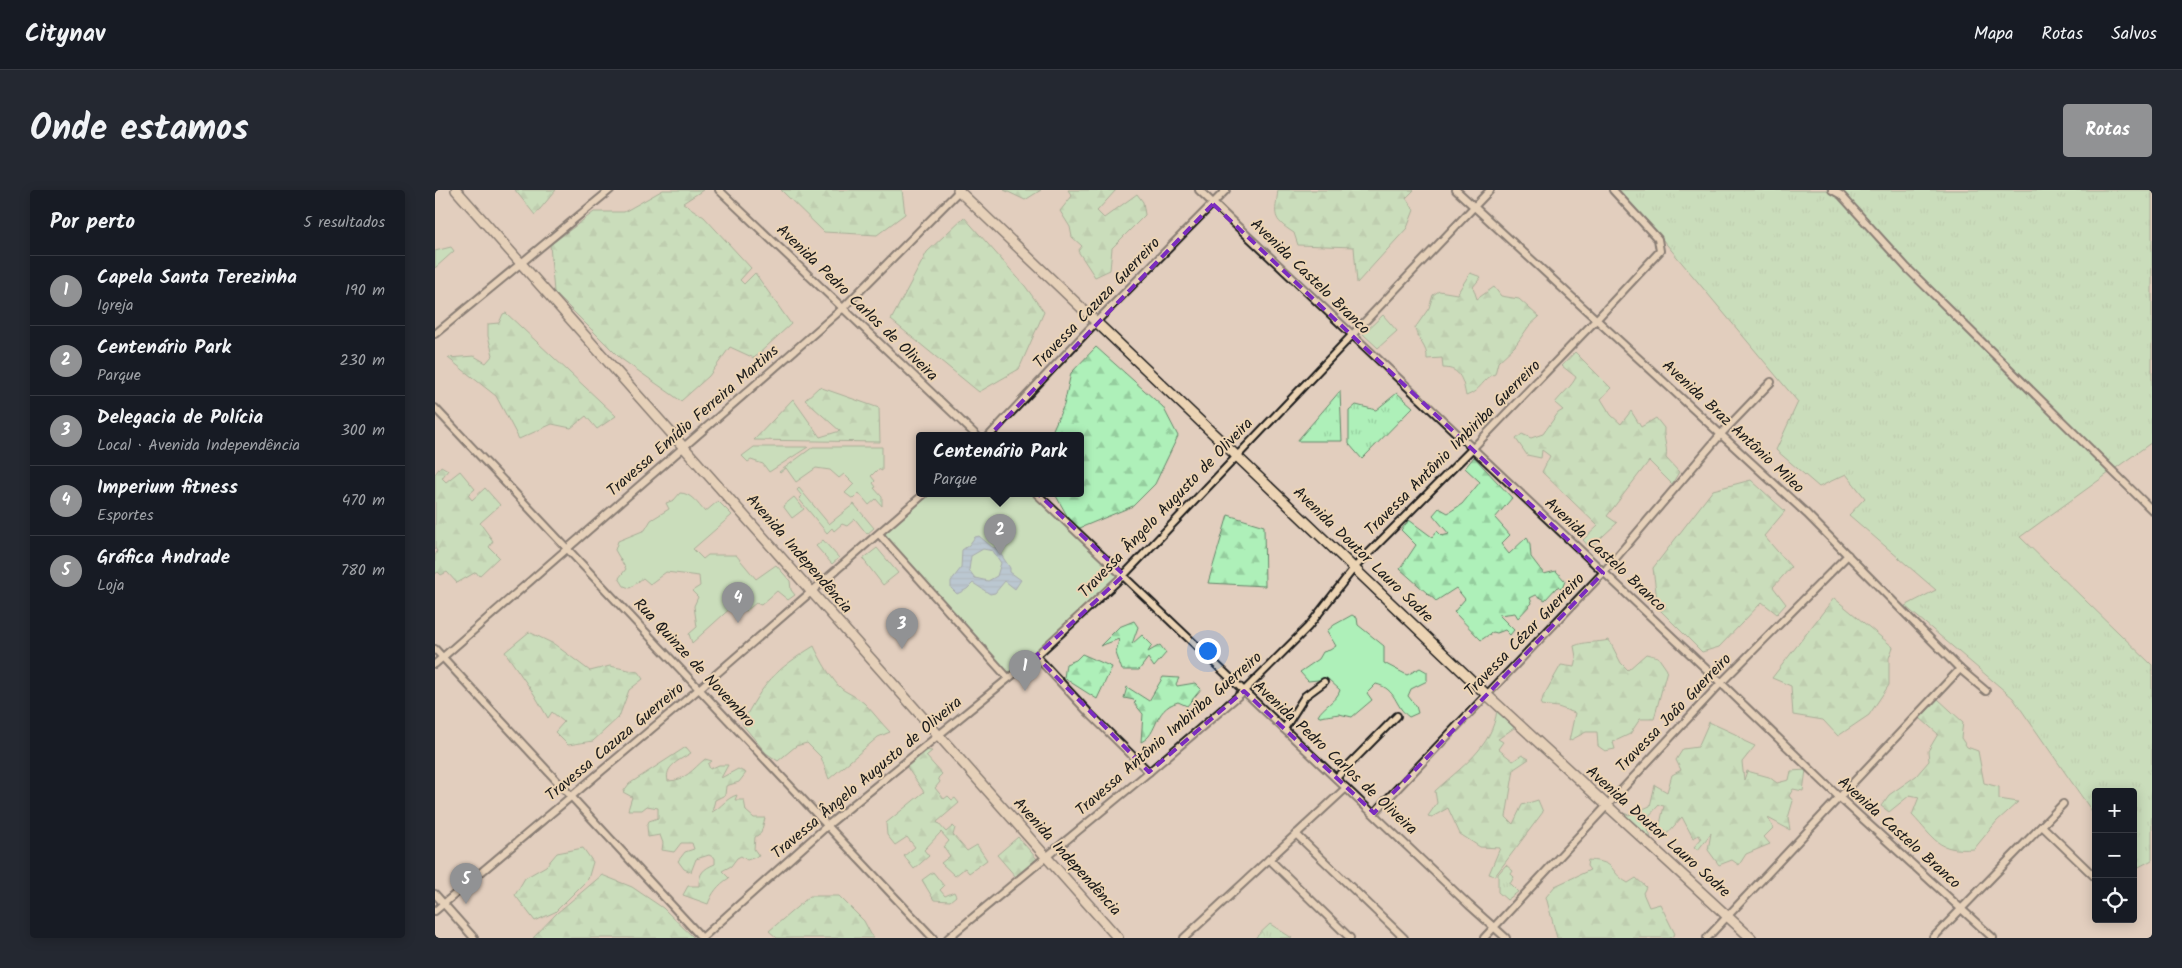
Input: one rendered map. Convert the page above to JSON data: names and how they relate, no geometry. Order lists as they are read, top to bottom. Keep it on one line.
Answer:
{"streets":{"street":["Avenida Castelo Branco","Avenida Pedro Carlos de Oliveira","Travessa Cazuza Guerreiro","Travessa Emídio Ferreira Martins","Avenida Braz Antônio Mileo","Travessa Antônio Imbiriba Guerreiro","Travessa Ângelo Augusto de Oliveira","Avenida Independência","Avenida Doutor Lauro Sodre","Travessa Cézar Guerreiro","Rua Quinze de Novembro","Travessa João Guerreiro"]},"crossings":[["Avenida Castelo Branco","Travessa Cazuza Guerreiro"],["Avenida Castelo Branco","Travessa Antônio Imbiriba Guerreiro"],["Avenida Castelo Branco","Travessa Ângelo Augusto de Oliveira"],["Avenida Castelo Branco","Travessa Cézar Guerreiro"],["Avenida Castelo Branco","Travessa João Guerreiro"],["Avenida Pedro Carlos de Oliveira","Travessa Emídio Ferreira Martins"],["Avenida Pedro Carlos de Oliveira","Travessa Antônio Imbiriba Guerreiro"],["Avenida Pedro Carlos de Oliveira","Travessa Ângelo Augusto de Oliveira"],["Avenida Pedro Carlos de Oliveira","Travessa Cézar Guerreiro"],["Avenida Pedro Carlos de Oliveira","Travessa João Guerreiro"],["Travessa Cazuza Guerreiro","Avenida Independência"],["Travessa Cazuza Guerreiro","Avenida Doutor Lauro Sodre"],["Travessa Cazuza Guerreiro","Rua Quinze de Novembro"],["Travessa Emídio Ferreira Martins","Avenida Independência"],["Travessa Emídio Ferreira Martins","Avenida Doutor Lauro Sodre"],["Travessa Emídio Ferreira Martins","Rua Quinze de Novembro"],["Avenida Braz Antônio Mileo","Travessa Antônio Imbiriba Guerreiro"],["Avenida Braz Antônio Mileo","Travessa Ângelo Augusto de Oliveira"],["Avenida Braz Antônio Mileo","Travessa Cézar Guerreiro"],["Avenida Braz Antônio Mileo","Travessa João Guerreiro"],["Travessa Antônio Imbiriba Guerreiro","Avenida Independência"],["Travessa Antônio Imbiriba Guerreiro","Avenida Doutor Lauro Sodre"],["Travessa Ângelo Augusto de Oliveira","Avenida Independência"],["Travessa Ângelo Augusto de Oliveira","Avenida Doutor Lauro Sodre"],["Travessa Ângelo Augusto de Oliveira","Rua Quinze de Novembro"],["Avenida Doutor Lauro Sodre","Travessa Cézar Guerreiro"],["Avenida Doutor Lauro Sodre","Travessa João Guerreiro"]],"page":{"header":"Citynav","nav":["Mapa","Rotas","Salvos"],"title":"Onde estamos","buttons":"Rotas","heading":["Por perto","5 resultados"],"list":[{"mark":"1","name":"Capela Santa Terezinha","note":"Igreja","value":"190 m"},{"mark":"2","name":"Centenário Park","note":"Parque","value":"230 m"},{"mark":"3","name":"Delegacia de Polícia","note":"Local · Avenida Independência","value":"300 m"},{"mark":"4","name":"Imperium fitness","note":"Esportes","value":"470 m"},{"mark":"5","name":"Gráfica Andrade","note":"Loja","value":"780 m"}],"popup":["Centenário Park","Parque"],"pins":["2","4","3","1","5"],"map_buttons":["+","−"]}}
